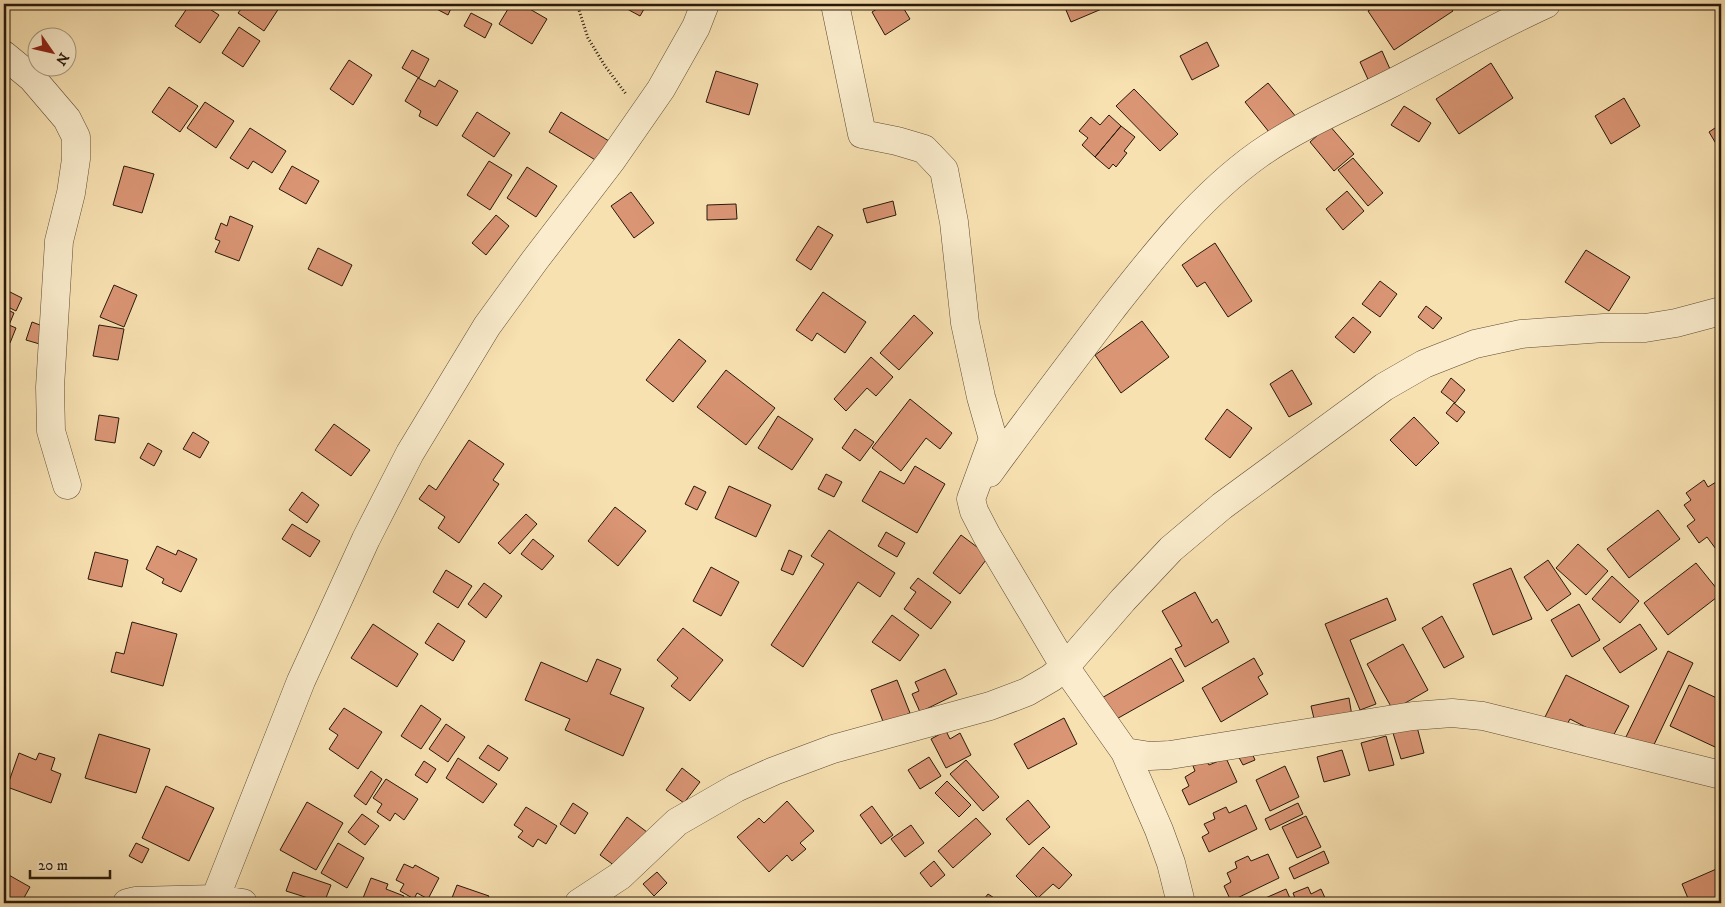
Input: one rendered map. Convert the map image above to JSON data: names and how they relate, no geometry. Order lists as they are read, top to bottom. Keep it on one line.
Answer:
{"scale_bar":"20 m","north":"bottom right"}
